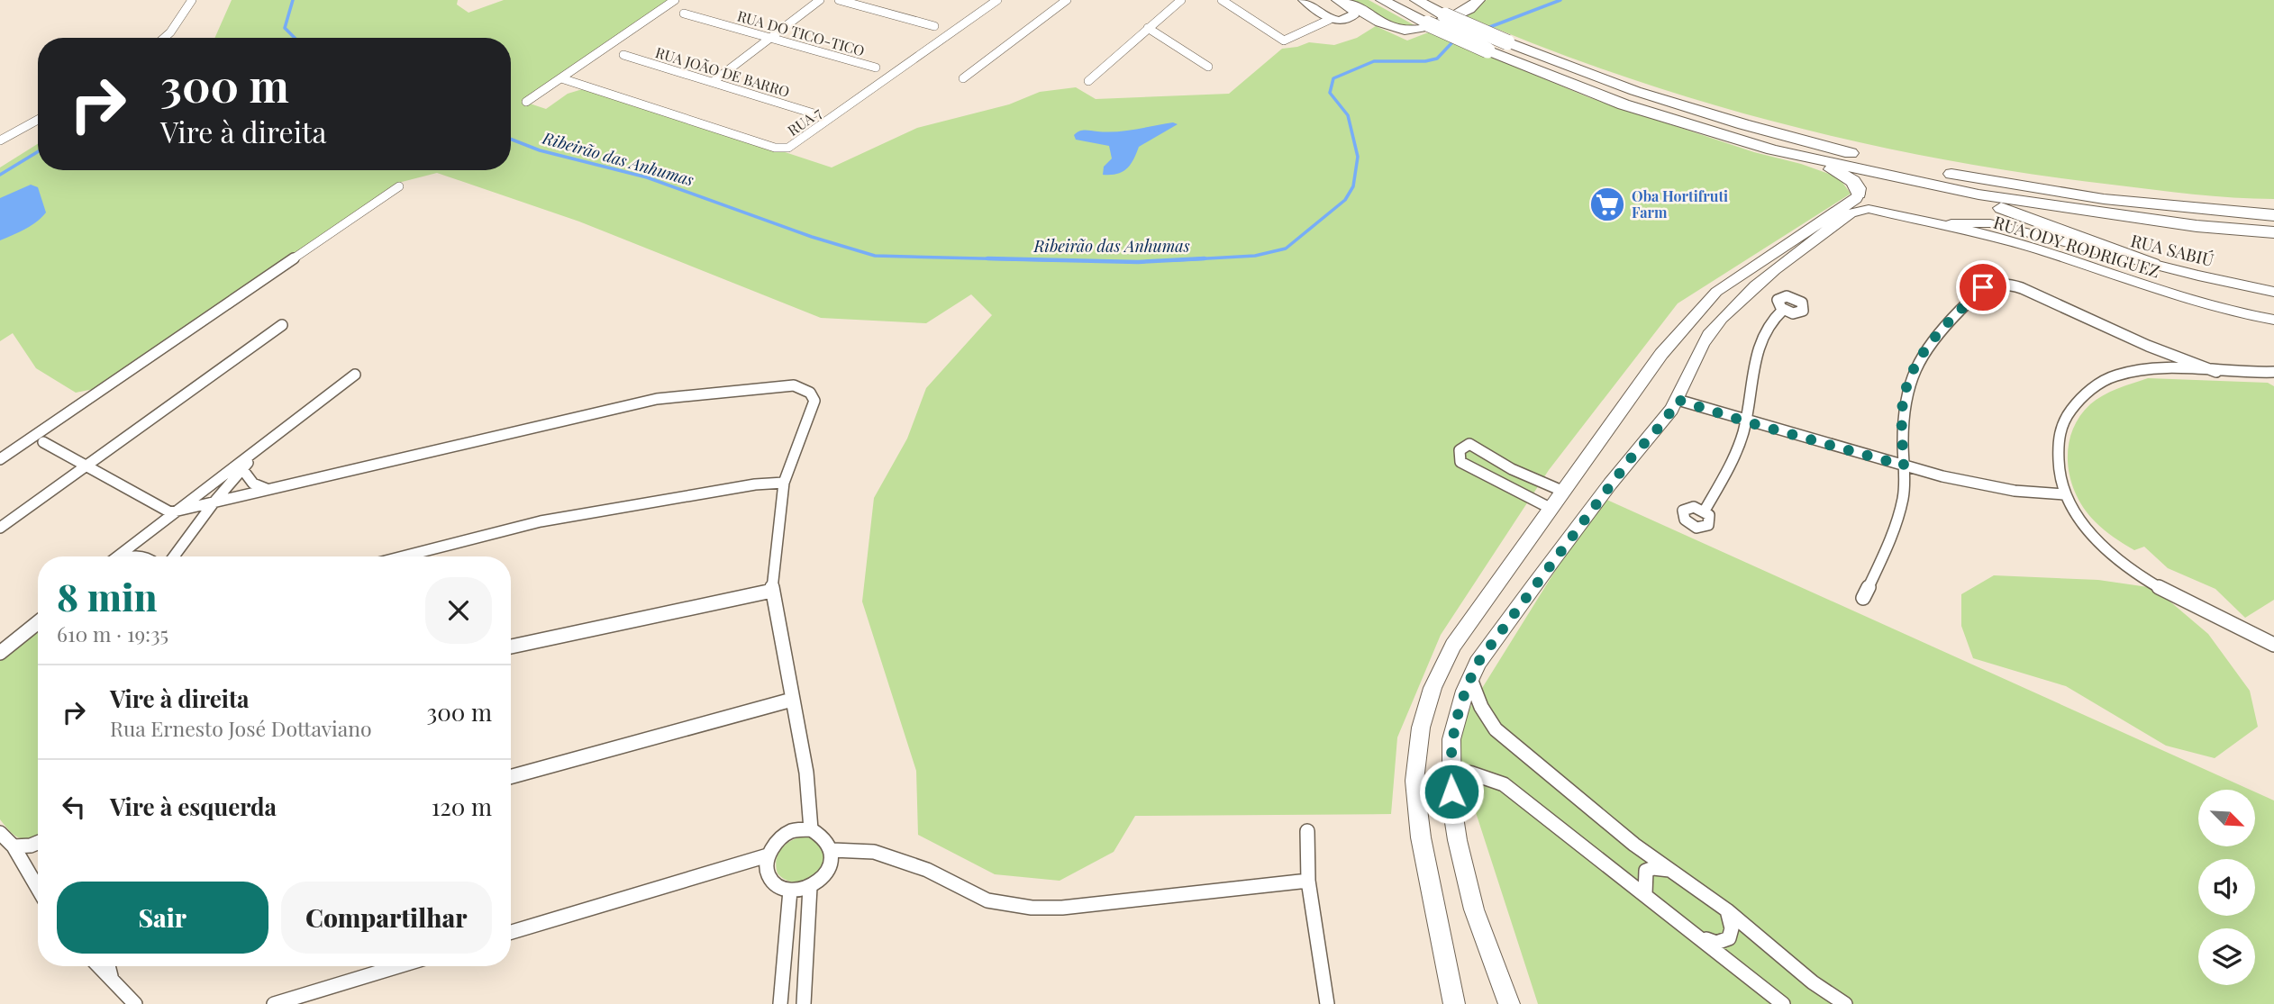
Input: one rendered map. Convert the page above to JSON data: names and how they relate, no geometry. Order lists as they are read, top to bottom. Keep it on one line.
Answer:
{"streets":{"main road":["RUA ODY RODRIGUEZ","RUA SABIÚ"],"street":["RUA DO TICO-TICO","RUA JOÃO DE BARRO","RUA 7"]},"crossings":[["RUA ODY RODRIGUEZ","RUA SABIÚ"]],"water":["Ribeirão das Anhumas"],"places":{"supermarket":["Oba Hortifruti Farm"]},"north":"bottom right","page":{"turn":["300 m","Vire à direita"],"heading":["8 min","610 m · 19:35"],"list":[{"name":"Vire à direita","note":"Rua Ernesto José Dottaviano","value":"300 m"},{"name":"Vire à esquerda","value":"120 m"}],"buttons":["Sair","Compartilhar"]}}
